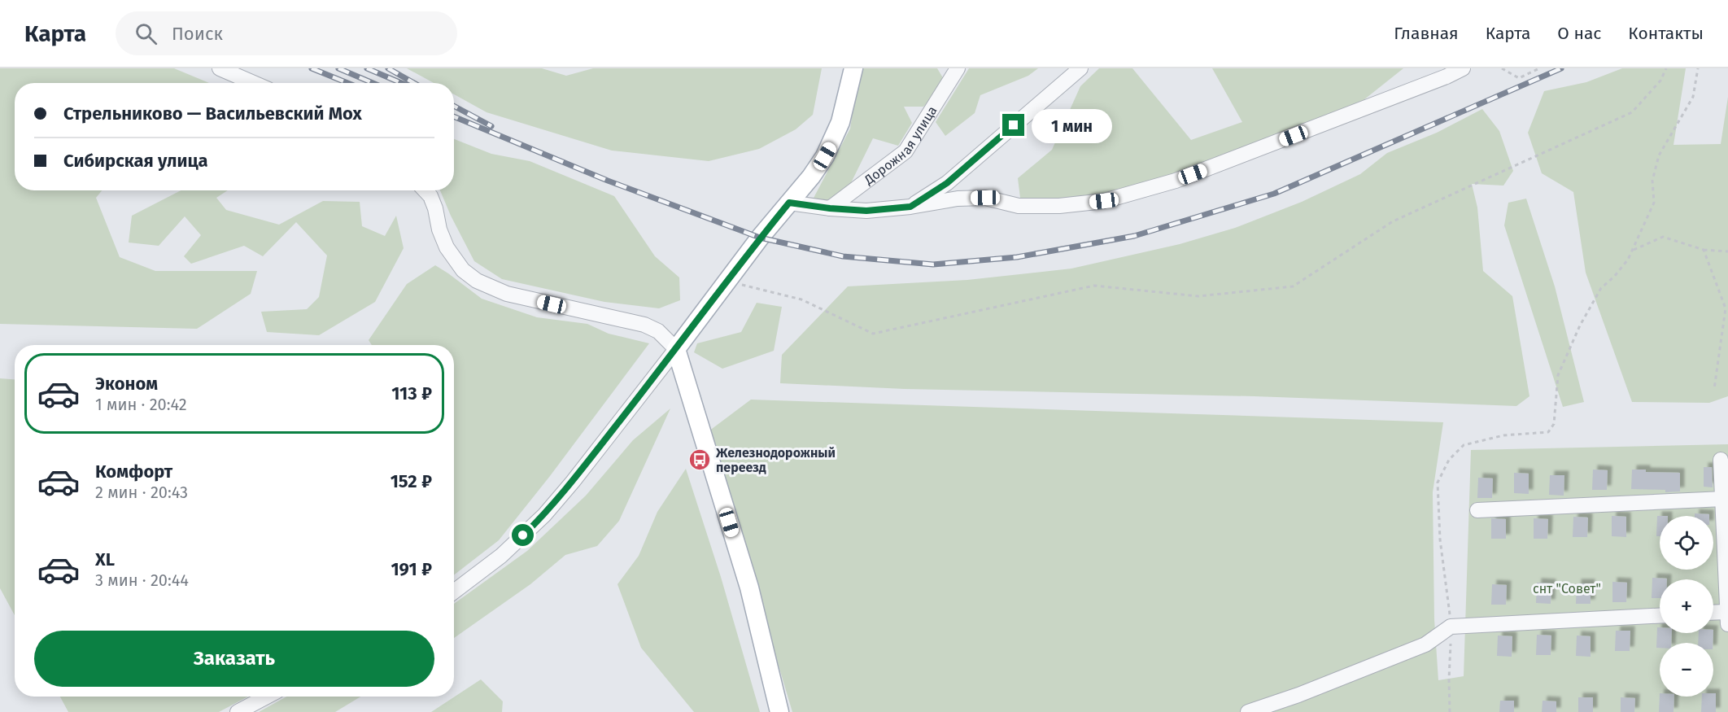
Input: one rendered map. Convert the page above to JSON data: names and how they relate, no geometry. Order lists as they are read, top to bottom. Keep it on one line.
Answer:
{"streets":{"street":["Дорожная улица"]},"parks":["снт \"Совет\""],"places":{"bus stop":["Железнодорожный переезд"]},"page":{"header":"Карта","search":"Поиск","nav":["Главная","Карта","О нас","Контакты"],"banner":["Стрельниково — Васильевский Мох","Сибирская улица"],"bubble":"1 мин","list":[{"name":"Эконом","note":"1 мин · 20:42","value":"113 ₽"},{"name":"Комфорт","note":"2 мин · 20:43","value":"152 ₽"},{"name":"XL","note":"3 мин · 20:44","value":"191 ₽"}],"map_buttons":["+","−"],"buttons":"Заказать"}}
